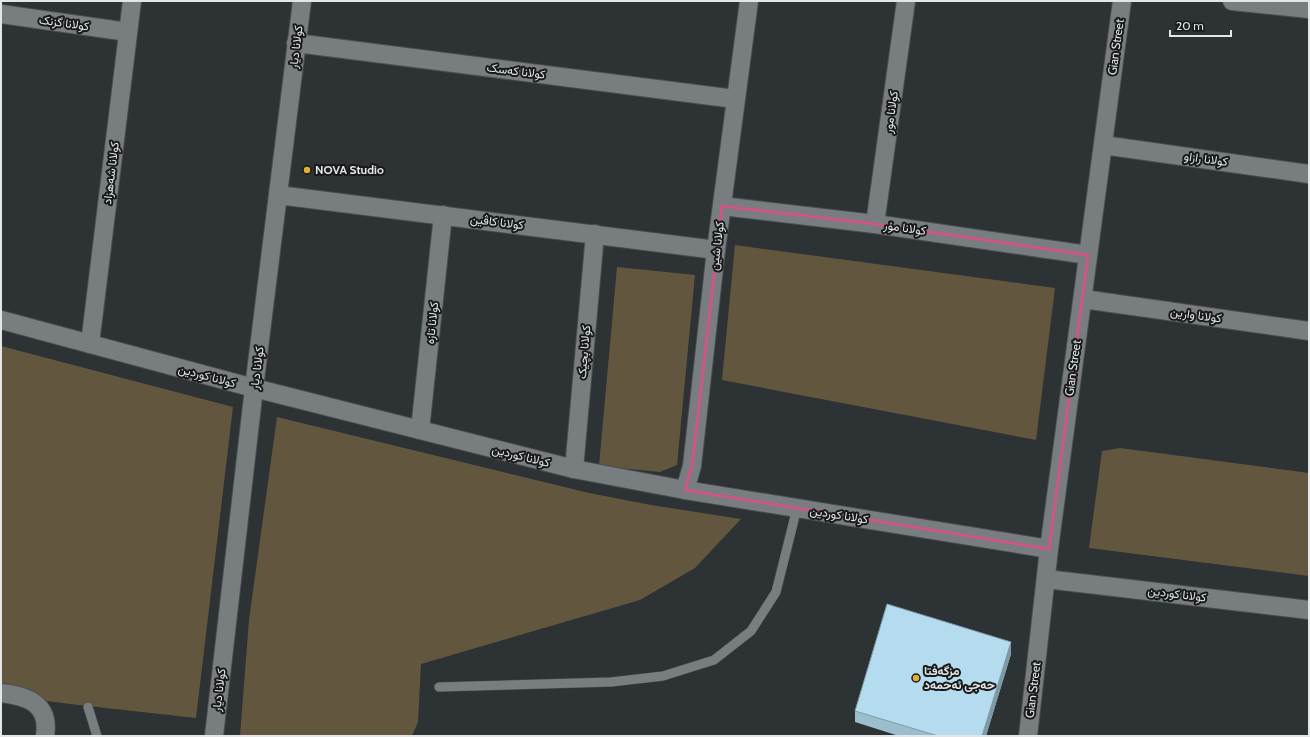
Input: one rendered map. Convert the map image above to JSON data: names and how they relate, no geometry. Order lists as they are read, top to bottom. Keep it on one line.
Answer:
{"streets":{"street":["کولانا گزنک","کولانا دیار","Gian Street","کولانا کەسک","کولانا مور","کولانا رازاو","کولانا شەهزاد","کولانا کاڤین","کولانا مۆر","کولانا شین","کولانا وارین","کولانا تازە","کولانا بچیک","کولانا کوردین"]},"crossings":[["کولانا گزنک","کولانا شەهزاد"],["کولانا دیار","کولانا کەسک"],["کولانا دیار","کولانا کاڤین"],["کولانا دیار","کولانا کوردین"],["Gian Street","کولانا رازاو"],["Gian Street","کولانا مۆر"],["Gian Street","کولانا وارین"],["Gian Street","کولانا کوردین"],["کولانا کەسک","کولانا شین"],["کولانا مور","کولانا مۆر"],["کولانا شەهزاد","کولانا کوردین"],["کولانا کاڤین","کولانا شین"],["کولانا کاڤین","کولانا تازە"],["کولانا کاڤین","کولانا بچیک"],["کولانا مۆر","کولانا شین"],["کولانا شین","کولانا کوردین"],["کولانا تازە","کولانا کوردین"],["کولانا بچیک","کولانا کوردین"]],"places":["NOVA Studio","مزگەفتا حەجی ئەحمەد"],"scale_bar":"20 m"}
